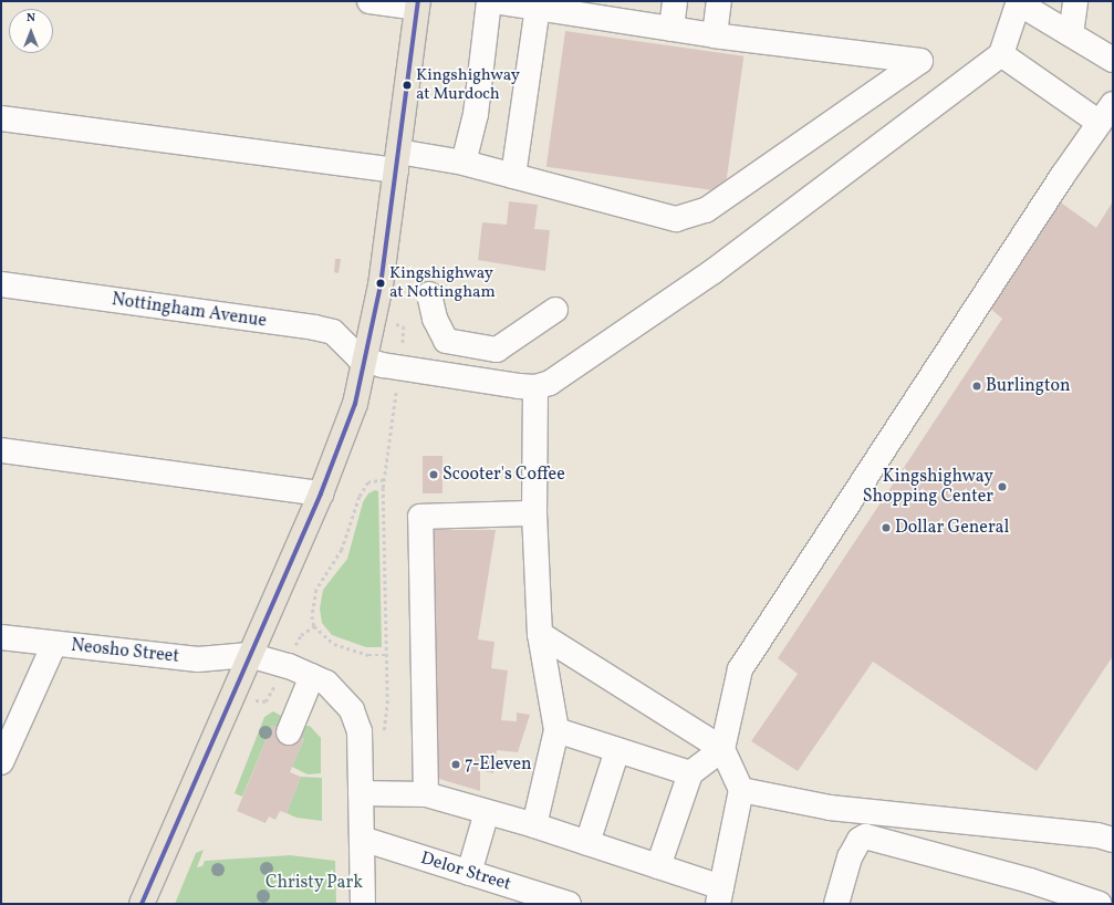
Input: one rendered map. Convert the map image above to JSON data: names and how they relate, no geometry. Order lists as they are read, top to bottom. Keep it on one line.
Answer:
{"streets":{"street":["Nottingham Avenue","Neosho Street","Delor Street"]},"parks":["Christy Park"],"places":["Kingshighway at Murdoch","Kingshighway at Nottingham","Burlington","Scooter's Coffee","Kingshighway Shopping Center","Dollar General","7-Eleven"],"north":"top"}
